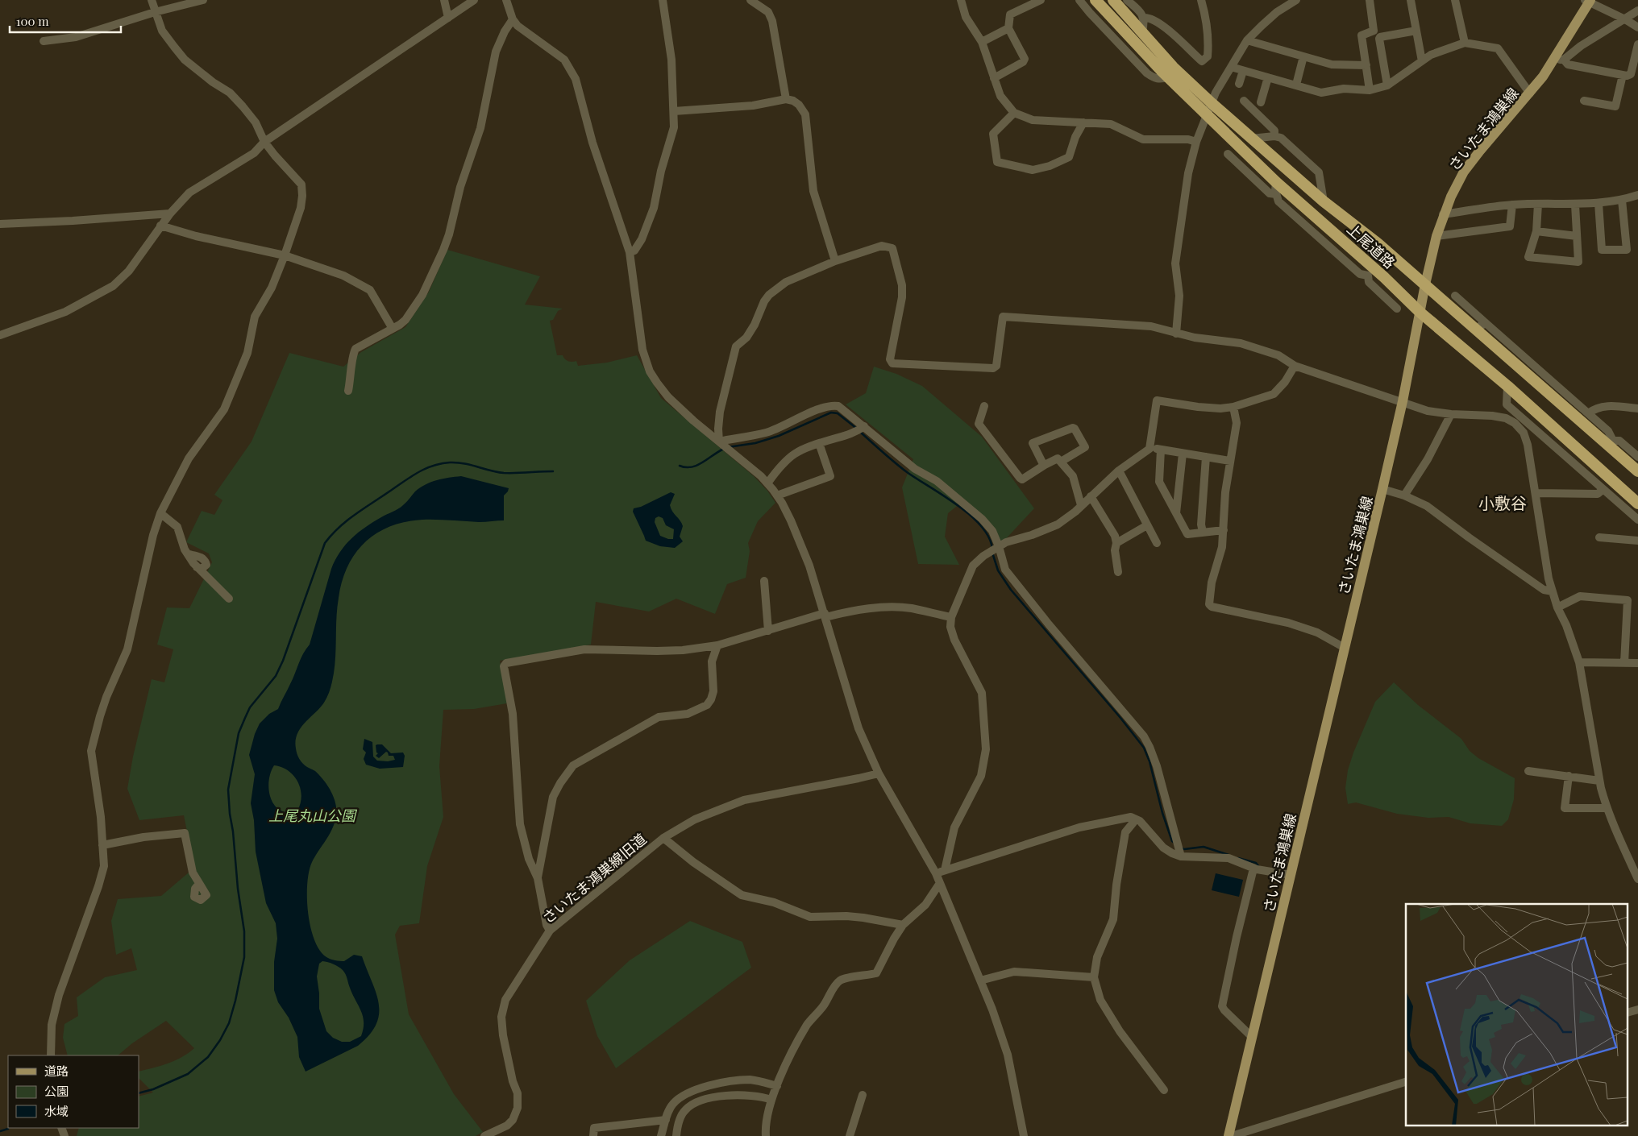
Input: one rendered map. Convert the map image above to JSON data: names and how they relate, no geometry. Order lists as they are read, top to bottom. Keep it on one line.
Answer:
{"streets":{"highway":["上尾道路"],"main road":["さいたま鴻巣線"],"street":["さいたま鴻巣線旧道"]},"crossings":[["さいたま鴻巣線","上尾道路"]],"districts":["小敷谷"],"parks":["上尾丸山公園"],"legend":["道路","公園","水域"],"scale_bar":"100 m"}
